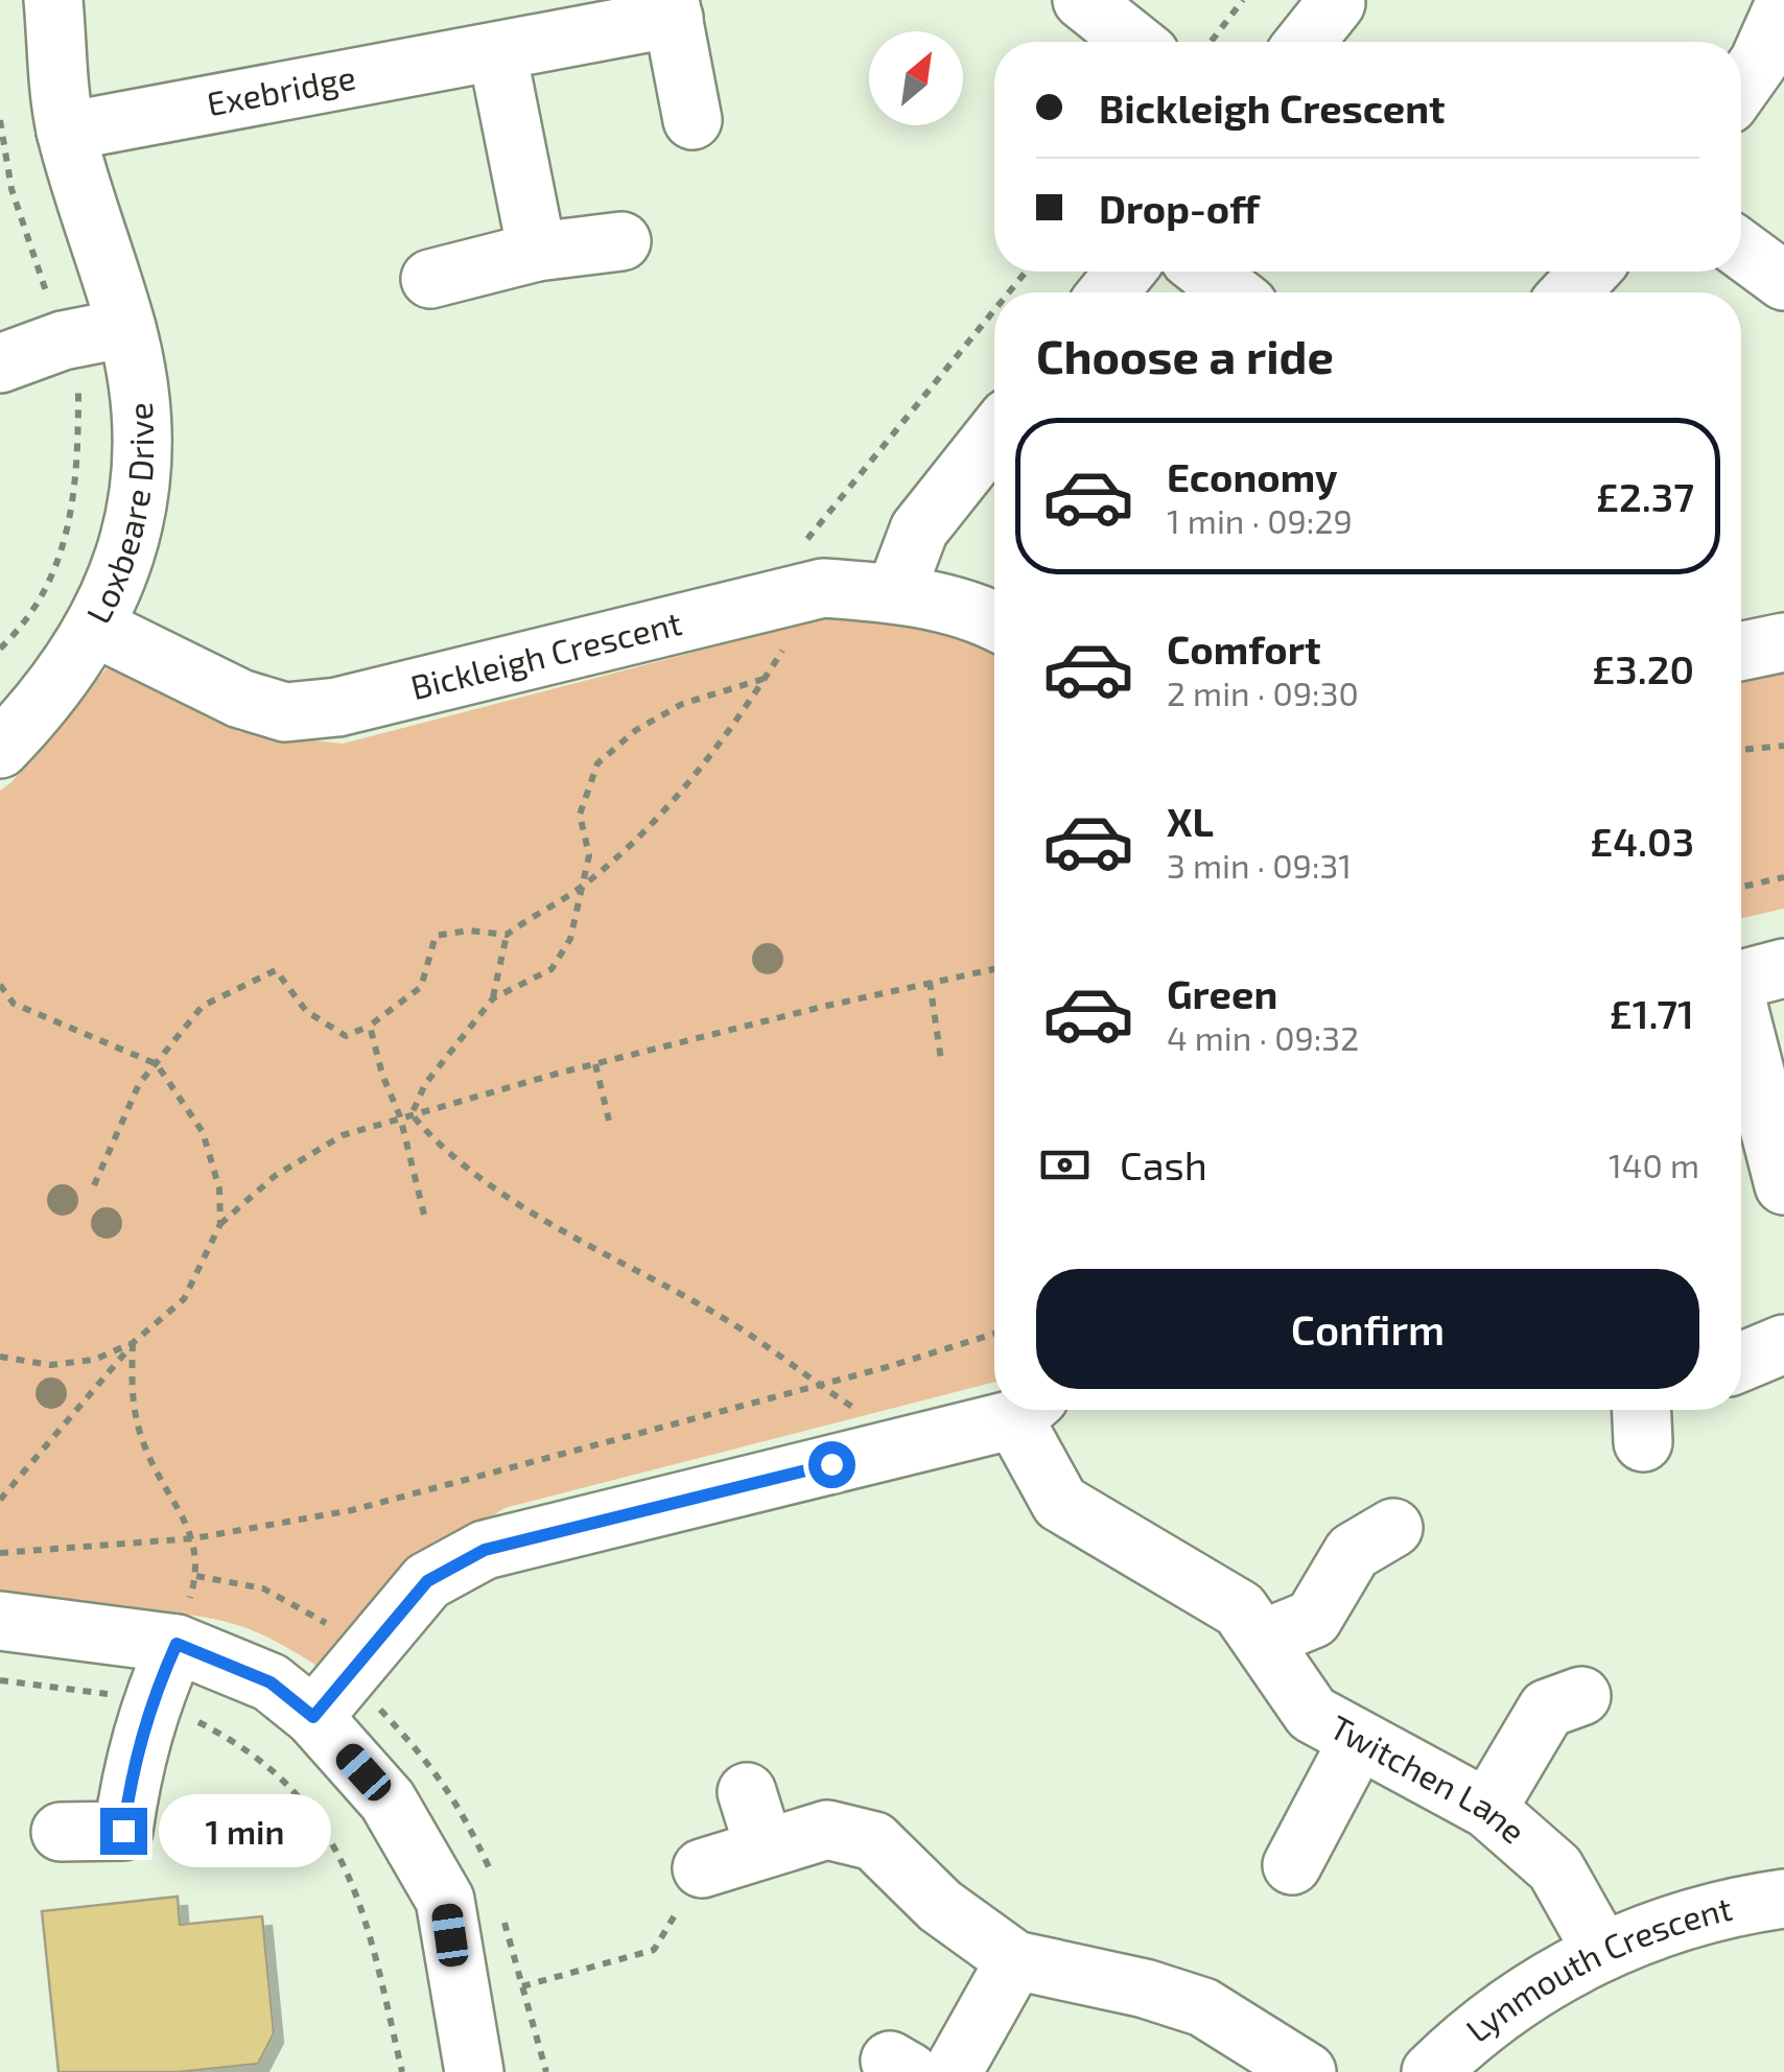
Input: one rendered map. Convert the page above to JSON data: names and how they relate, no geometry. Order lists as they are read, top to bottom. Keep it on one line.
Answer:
{"streets":{"street":["Exebridge","Loxbeare Drive","Bickleigh Crescent","Twitchen Lane","Lynmouth Crescent"]},"crossings":[["Exebridge","Loxbeare Drive"],["Loxbeare Drive","Bickleigh Crescent"],["Twitchen Lane","Lynmouth Crescent"]],"north":"top right","page":{"banner":["Bickleigh Crescent","Drop-off"],"heading":"Choose a ride","list":[{"name":"Economy","note":"1 min · 09:29","value":"£2.37"},{"name":"Comfort","note":"2 min · 09:30","value":"£3.20"},{"name":"XL","note":"3 min · 09:31","value":"£4.03"},{"name":"Green","note":"4 min · 09:32","value":"£1.71"}],"pay":["Cash","140 m"],"buttons":"Confirm","bubble":"1 min"}}
